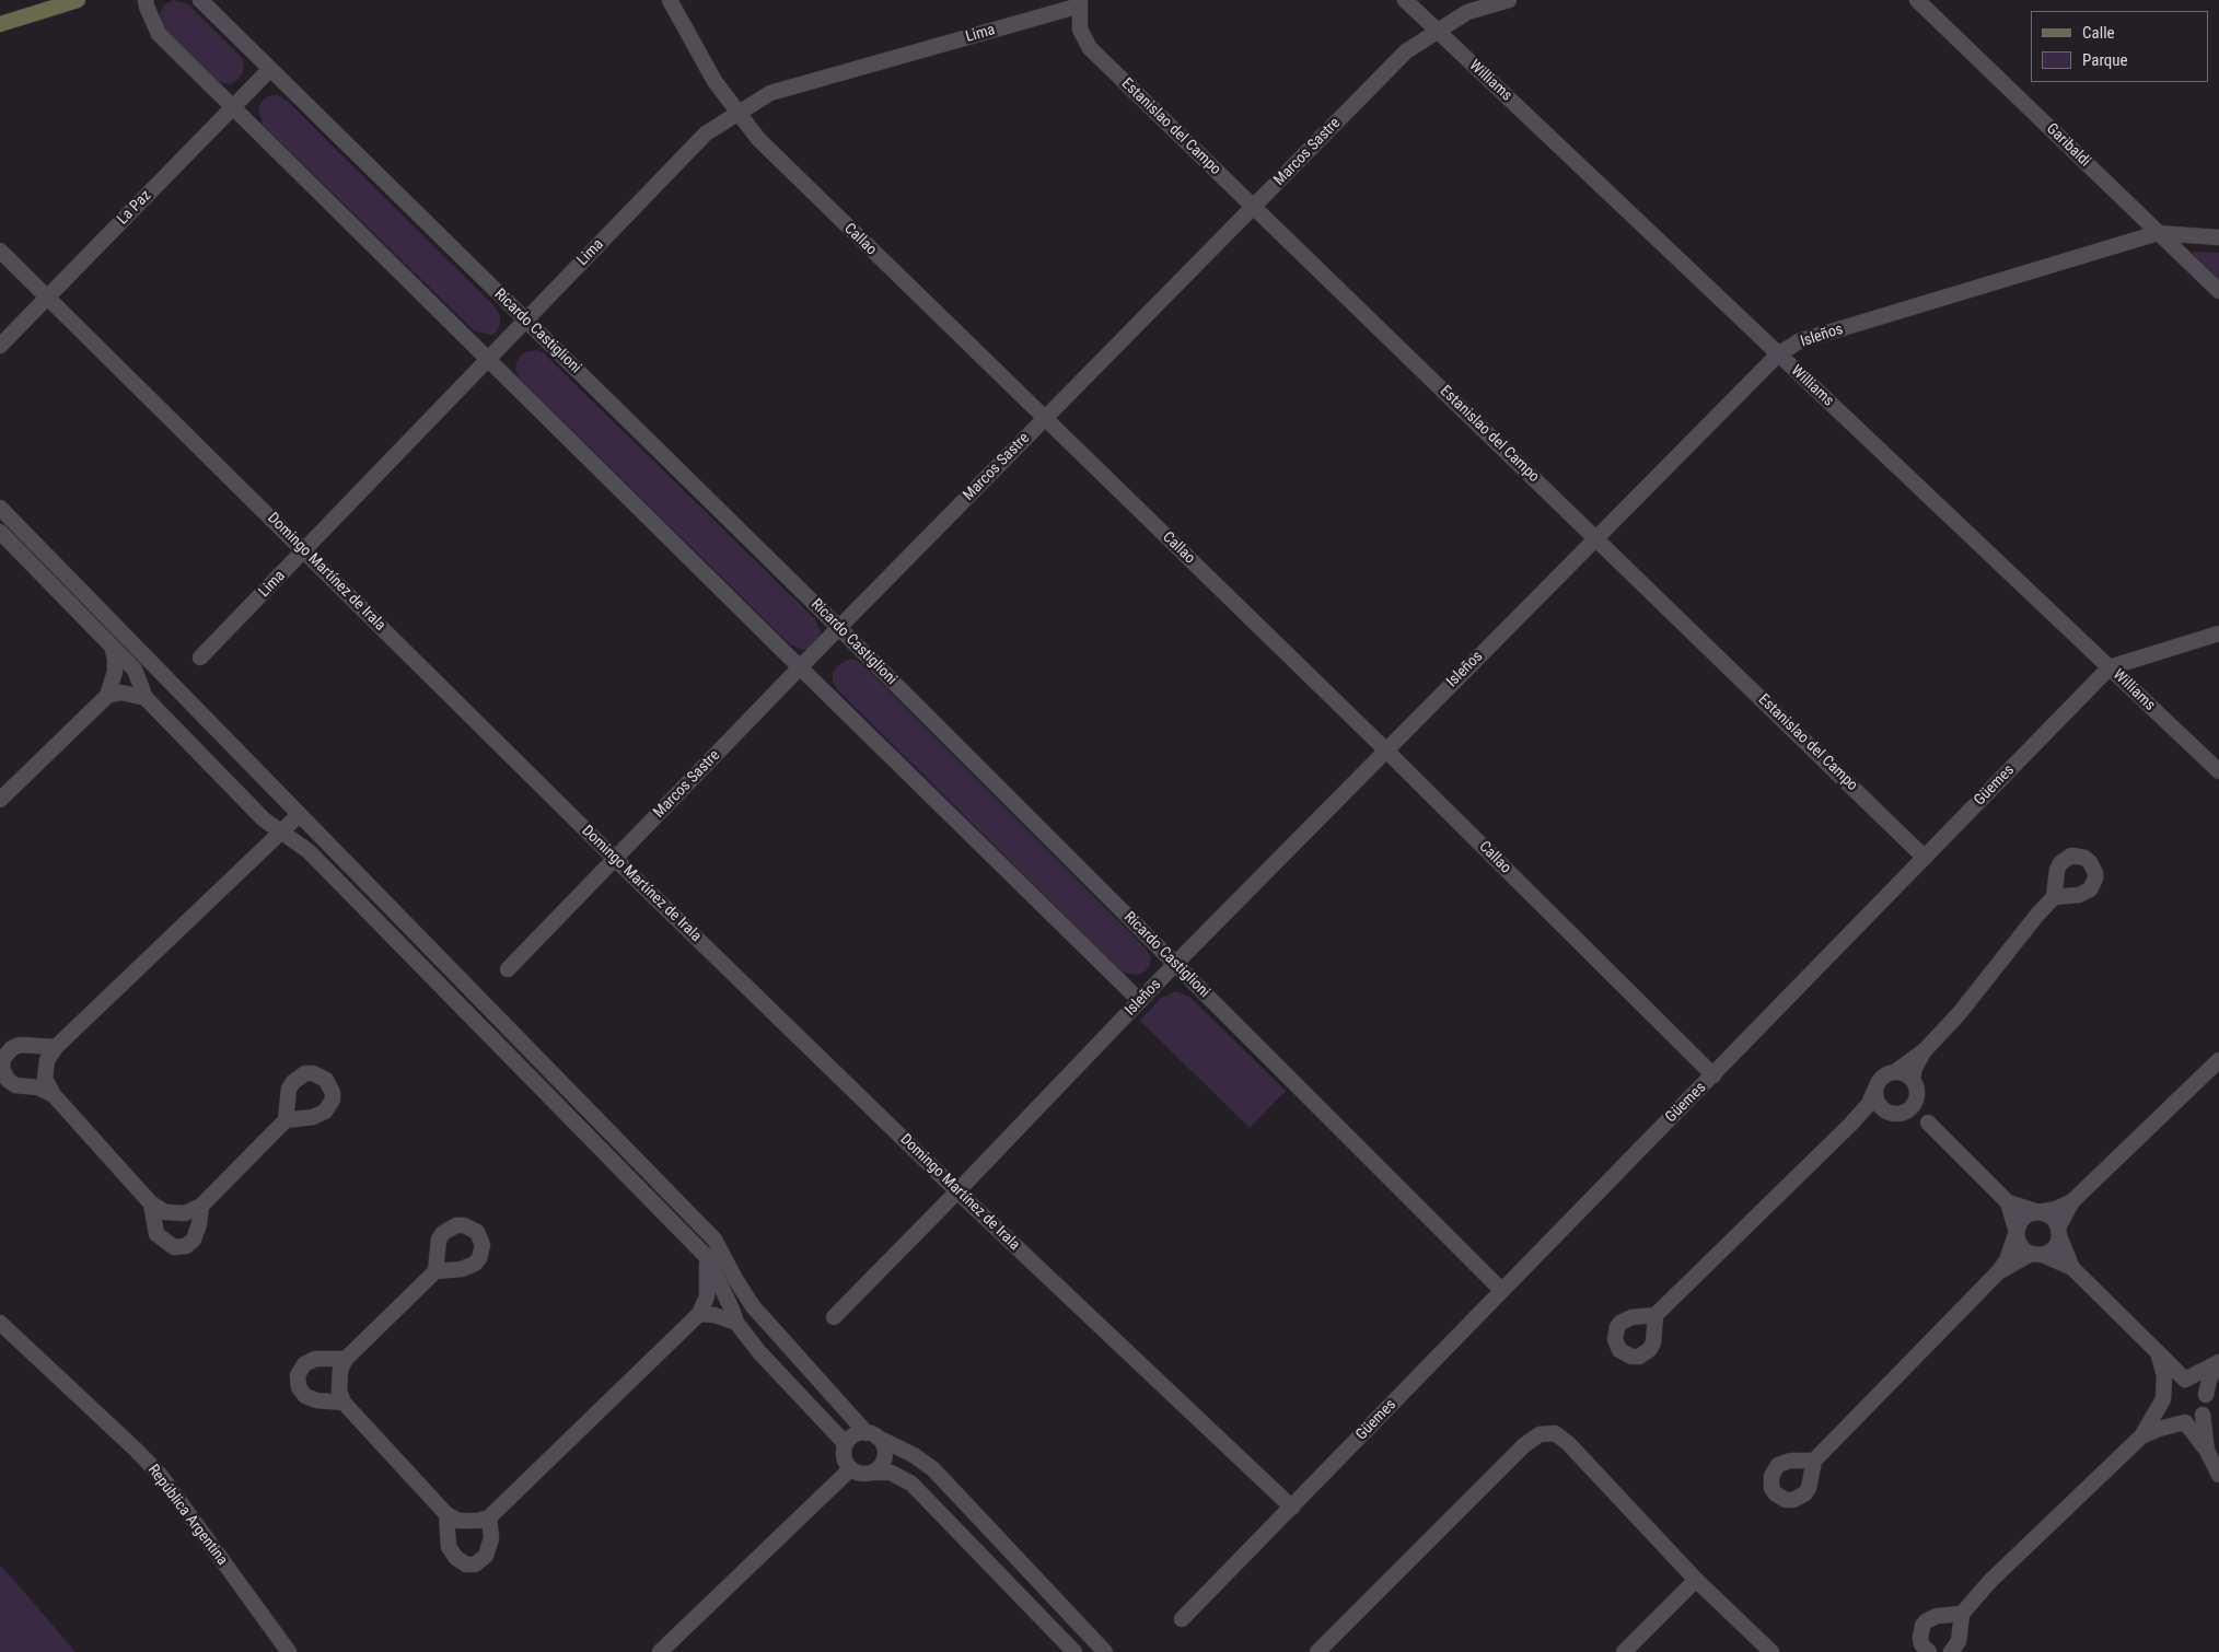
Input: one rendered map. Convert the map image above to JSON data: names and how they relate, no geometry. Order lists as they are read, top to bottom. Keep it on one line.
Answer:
{"streets":{"street":["Lima","Williams","Estanislao del Campo","Garibaldi","Marcos Sastre","La Paz","Callao","Ricardo Castiglioni","Isleños","Domingo Martínez de Irala","Güemes","República Argentina"]},"crossings":[["Lima","Estanislao del Campo"],["Lima","Callao"],["Lima","Ricardo Castiglioni"],["Lima","Domingo Martínez de Irala"],["Williams","Marcos Sastre"],["Williams","Isleños"],["Williams","Güemes"],["Estanislao del Campo","Marcos Sastre"],["Estanislao del Campo","Isleños"],["Estanislao del Campo","Güemes"],["Garibaldi","Isleños"],["Marcos Sastre","Callao"],["Marcos Sastre","Ricardo Castiglioni"],["Marcos Sastre","Domingo Martínez de Irala"],["La Paz","Ricardo Castiglioni"],["La Paz","Domingo Martínez de Irala"],["Callao","Isleños"],["Callao","Güemes"],["Ricardo Castiglioni","Isleños"],["Ricardo Castiglioni","Güemes"],["Isleños","Domingo Martínez de Irala"],["Domingo Martínez de Irala","Güemes"]],"legend":["Calle","Parque"]}
